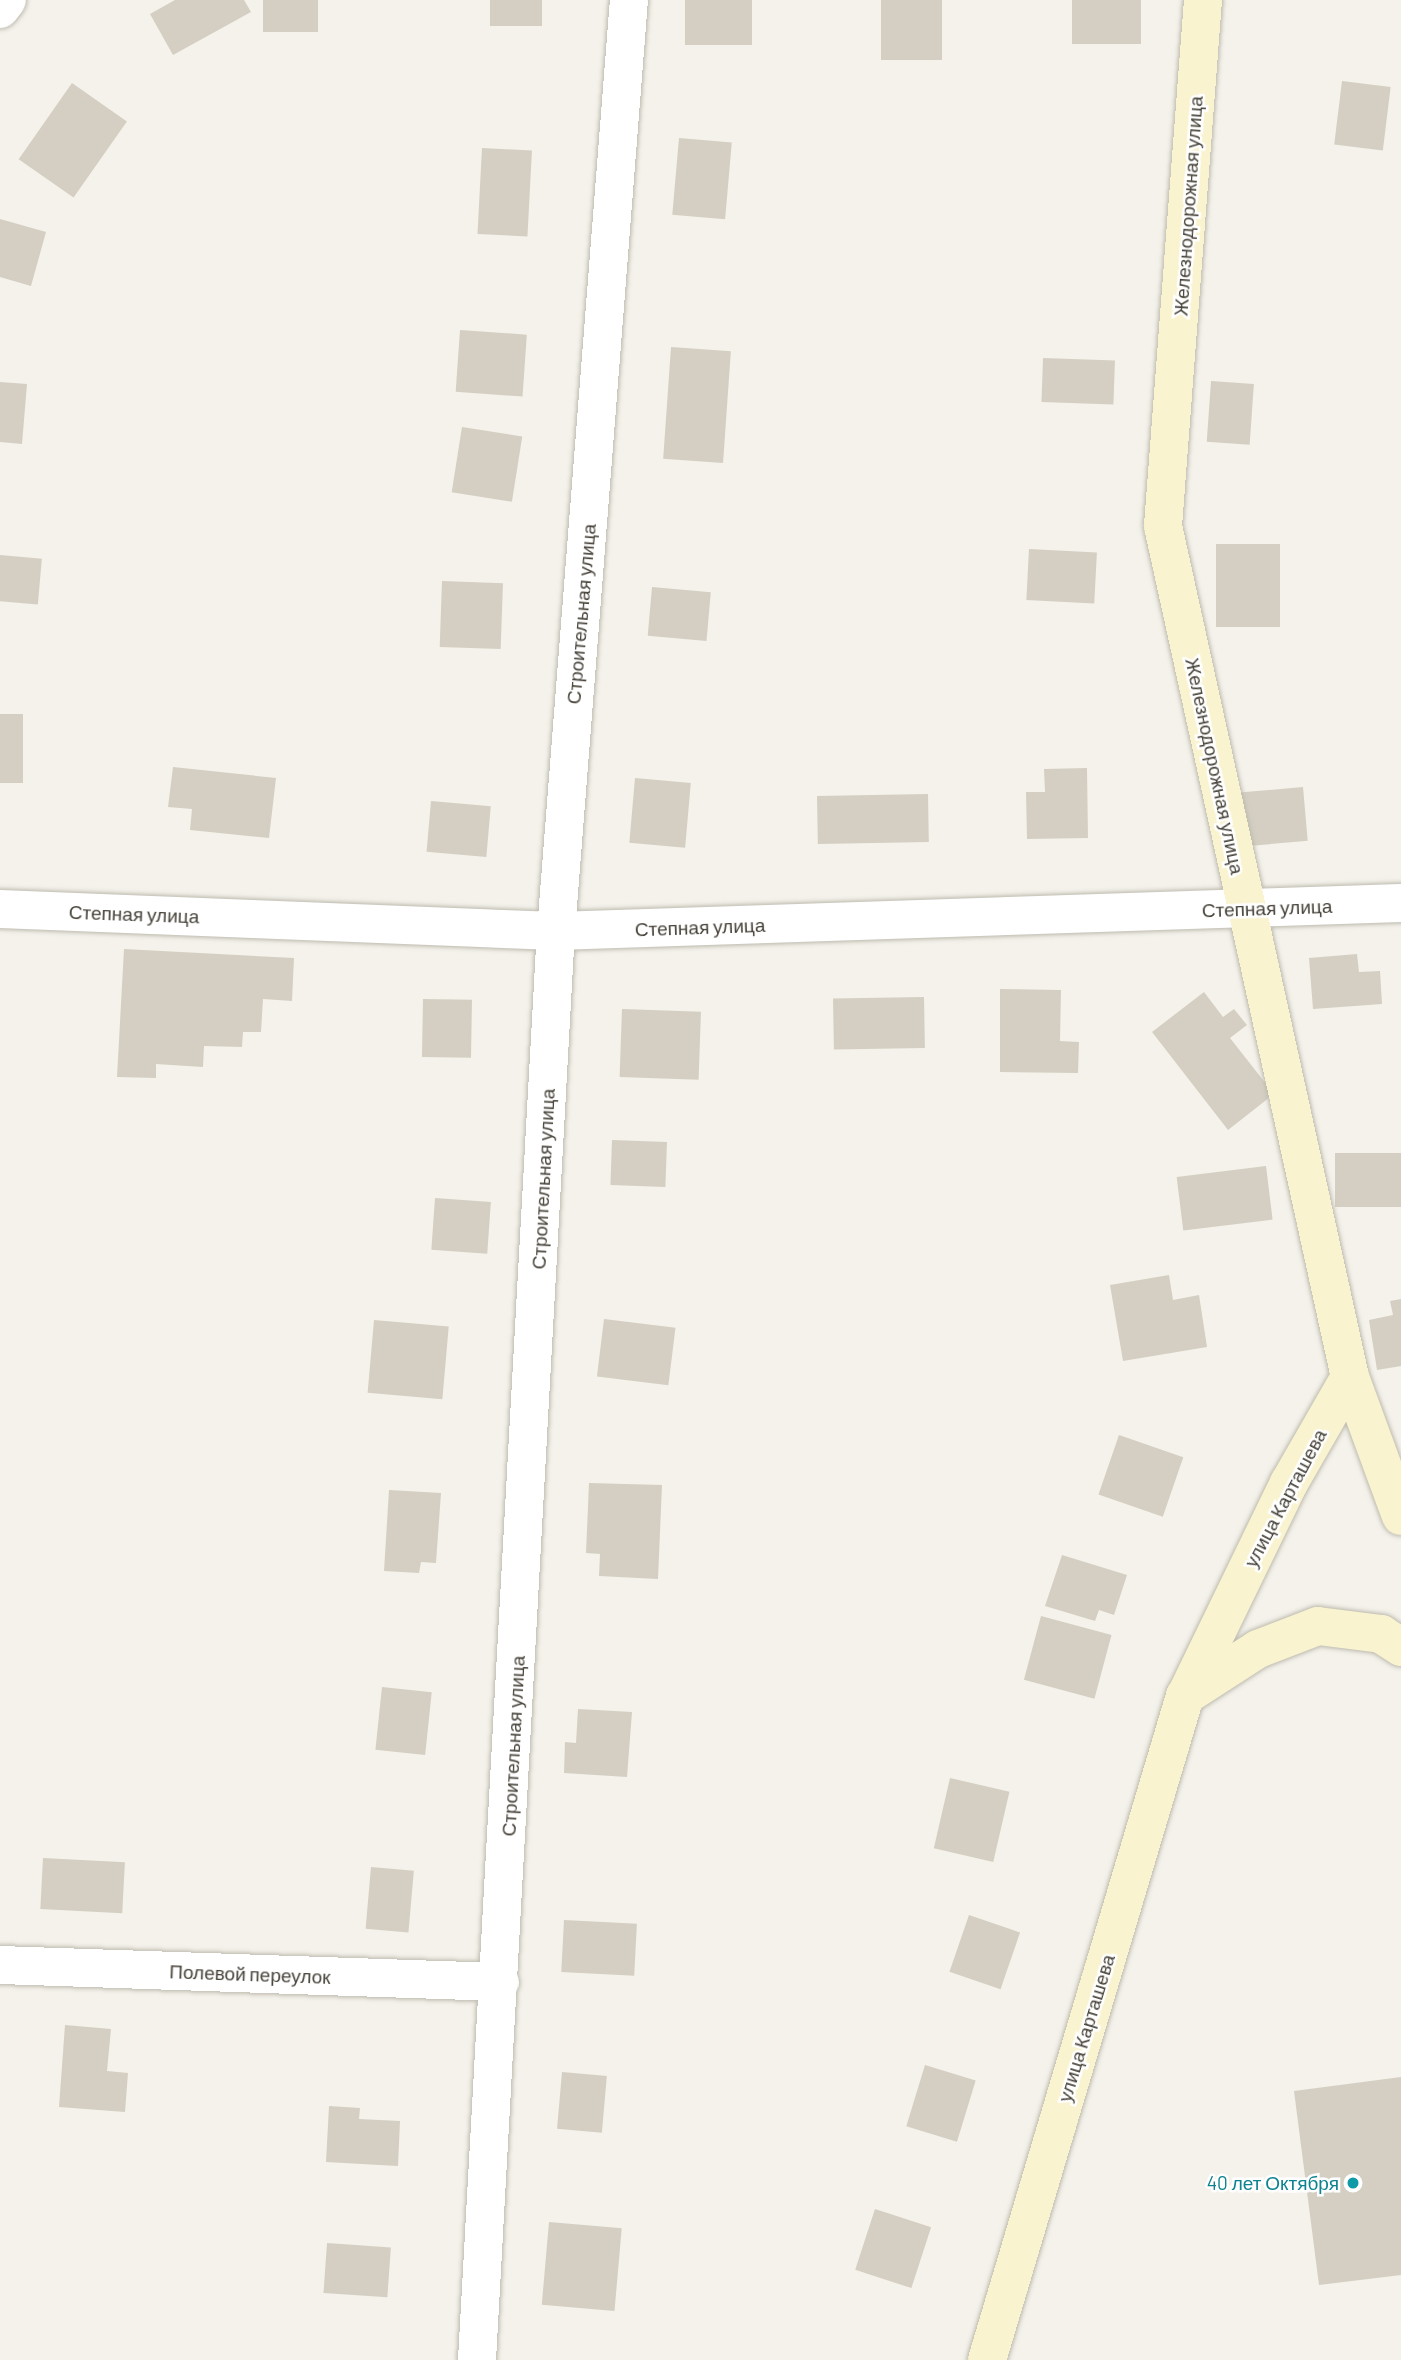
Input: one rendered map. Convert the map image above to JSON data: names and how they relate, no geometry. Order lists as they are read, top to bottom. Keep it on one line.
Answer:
{"streets":{"street":["Железнодорожная улица","Строительная улица","Степная улица","улица Карташева","Полевой переулок"]},"crossings":[["Железнодорожная улица","Степная улица"],["Железнодорожная улица","улица Карташева"],["Строительная улица","Степная улица"],["Строительная улица","Полевой переулок"]],"places":["40 лет Октября"]}
